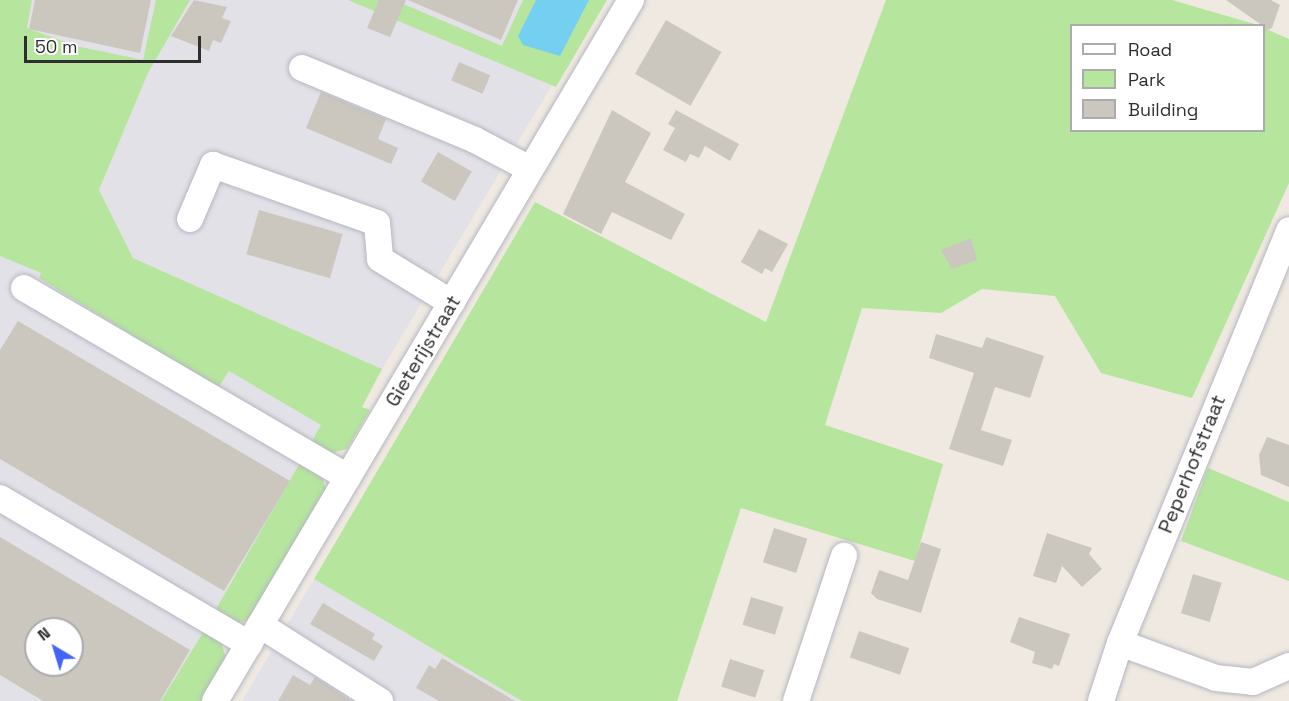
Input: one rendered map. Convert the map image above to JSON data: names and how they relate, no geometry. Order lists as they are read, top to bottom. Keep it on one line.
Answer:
{"streets":{"street":["Gieterijstraat","Peperhofstraat"]},"legend":["Road","Park","Building"],"scale_bar":"50 m","north":"top left"}
